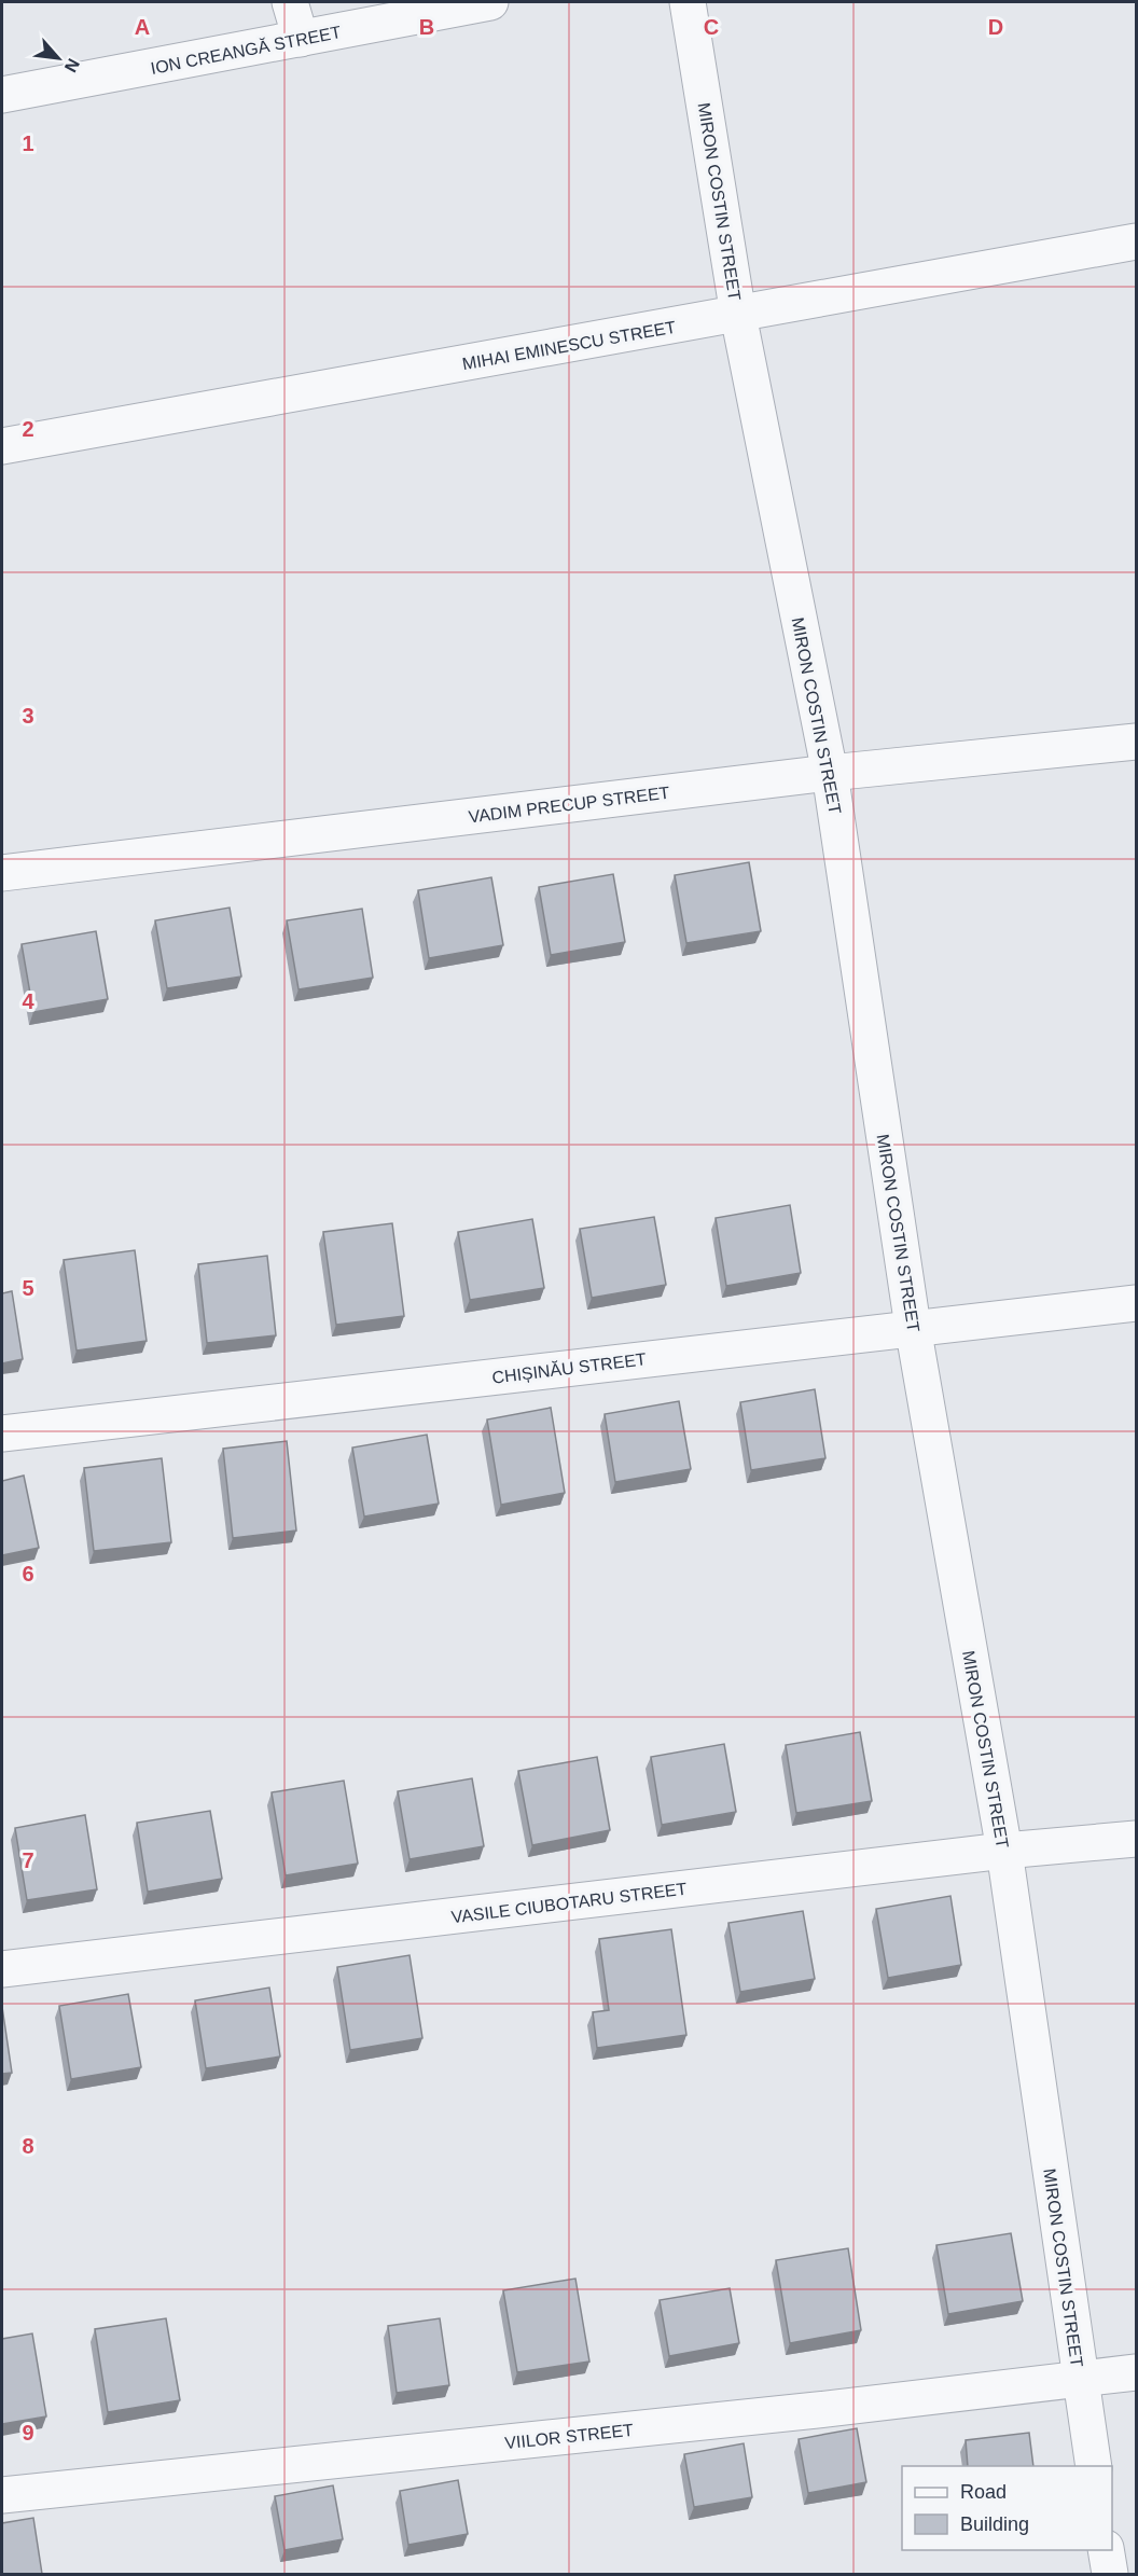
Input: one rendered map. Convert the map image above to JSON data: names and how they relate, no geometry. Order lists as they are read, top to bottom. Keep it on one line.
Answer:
{"streets":{"street":["ION CREANGĂ STREET","MIRON COSTIN STREET","MIHAI EMINESCU STREET","VADIM PRECUP STREET","CHIȘINĂU STREET","VASILE CIUBOTARU STREET","VIILOR STREET"]},"crossings":[["MIRON COSTIN STREET","MIHAI EMINESCU STREET"],["MIRON COSTIN STREET","VADIM PRECUP STREET"],["MIRON COSTIN STREET","CHIȘINĂU STREET"],["MIRON COSTIN STREET","VASILE CIUBOTARU STREET"],["MIRON COSTIN STREET","VIILOR STREET"]],"legend":["Road","Building"],"north":"bottom right","grid":{"columns":["A","B","C","D"],"rows":["1","2","3","4","5","6","7","8","9"]}}
